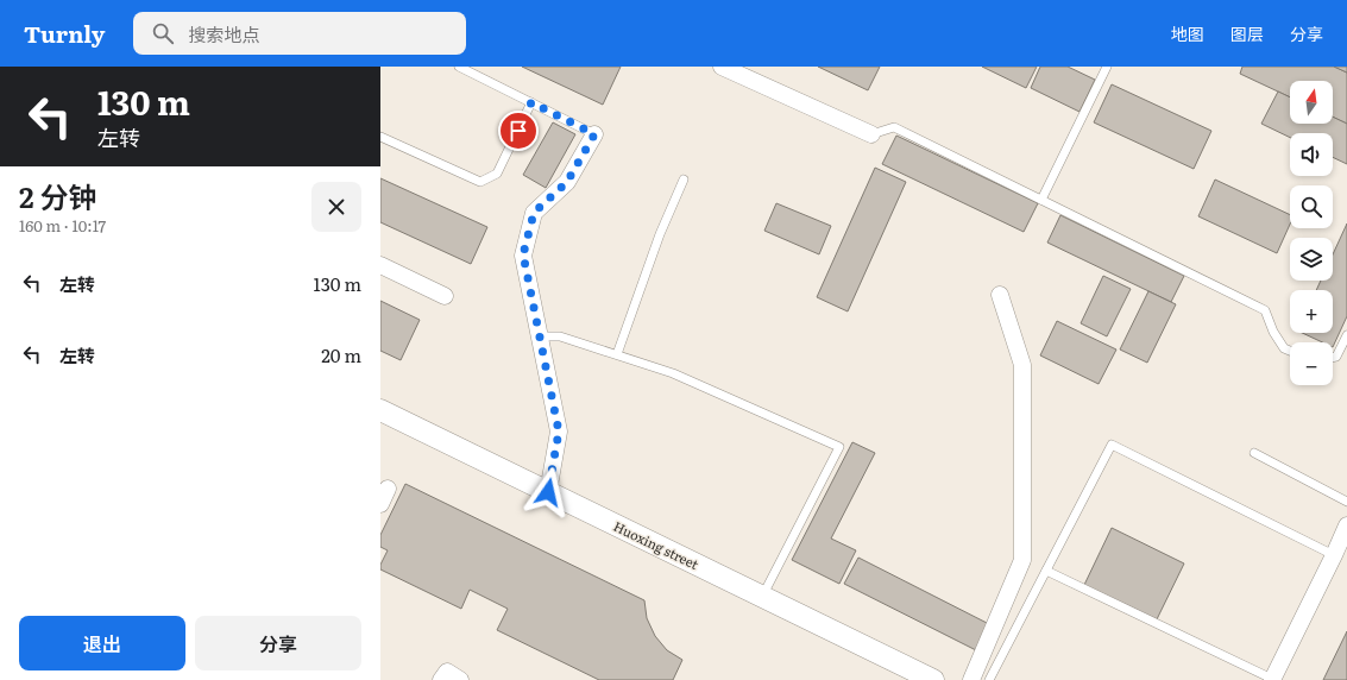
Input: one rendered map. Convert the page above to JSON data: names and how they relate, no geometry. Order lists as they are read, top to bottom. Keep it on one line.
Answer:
{"streets":{"street":["Huoxing street"]},"north":"top","page":{"header":"Turnly","search":"搜索地点","nav":["地图","图层","分享"],"turn":["130 m","左转"],"map_buttons":["+","−"],"heading":["2 分钟","160 m · 10:17"],"list":[{"name":"左转","value":"130 m"},{"name":"左转","value":"20 m"}],"buttons":["退出","分享"]}}
